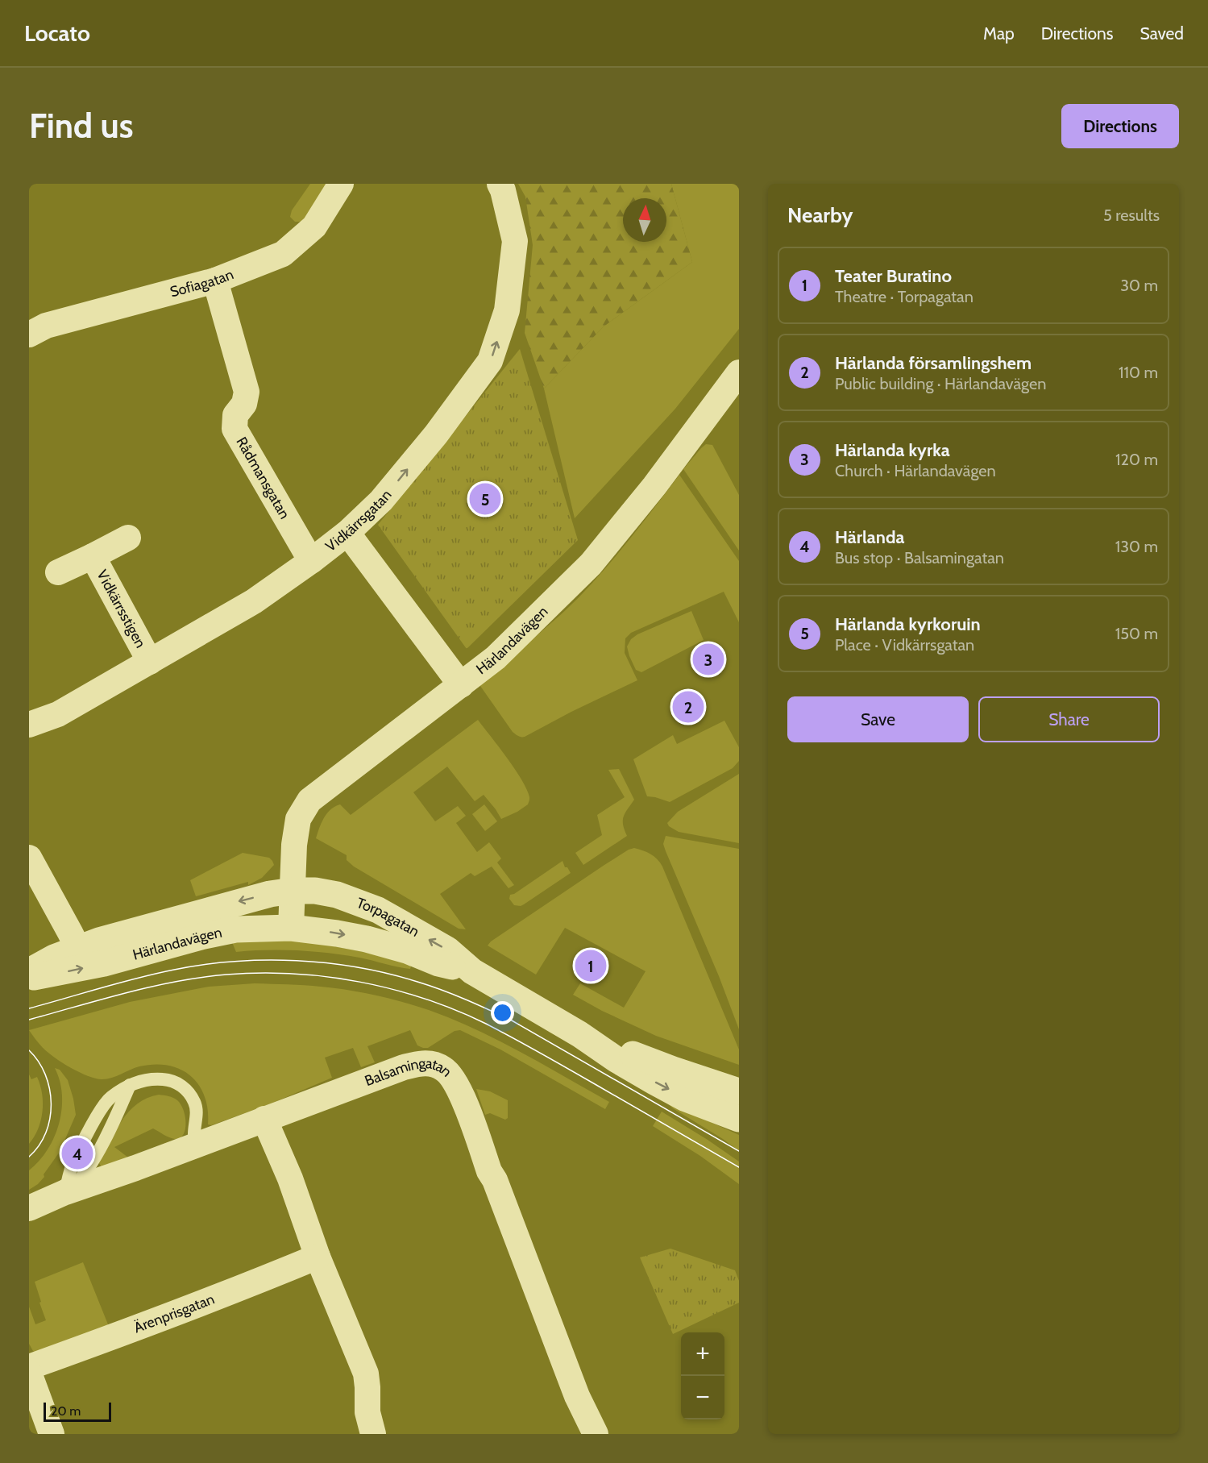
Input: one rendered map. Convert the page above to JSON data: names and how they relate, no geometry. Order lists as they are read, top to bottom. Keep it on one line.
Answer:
{"streets":{"street":["Sofiagatan","Rådmansgatan","Vidkärrsgatan","Vidkärrsstigen","Härlandavägen","Torpagatan","Balsamingatan","Ärenprisgatan"]},"crossings":[["Sofiagatan","Rådmansgatan"],["Rådmansgatan","Vidkärrsgatan"],["Vidkärrsgatan","Vidkärrsstigen"],["Härlandavägen","Torpagatan"]],"one_way":["Vidkärrsgatan"],"scale_bar":"20 m","north":"top","page":{"header":"Locato","nav":["Map","Directions","Saved"],"buttons":["Directions",["Save","Share"]],"title":"Find us","heading":["Nearby","5 results"],"list":[{"mark":"1","name":"Teater Buratino","note":"Theatre · Torpagatan","value":"30 m"},{"mark":"2","name":"Härlanda församlingshem","note":"Public building · Härlandavägen","value":"110 m"},{"mark":"3","name":"Härlanda kyrka","note":"Church · Härlandavägen","value":"120 m"},{"mark":"4","name":"Härlanda","note":"Bus stop · Balsamingatan","value":"130 m"},{"mark":"5","name":"Härlanda kyrkoruin","note":"Place · Vidkärrsgatan","value":"150 m"}],"pins":["5","3","2","1","4"],"map_buttons":["+","−"],"scale":"20 m"}}
